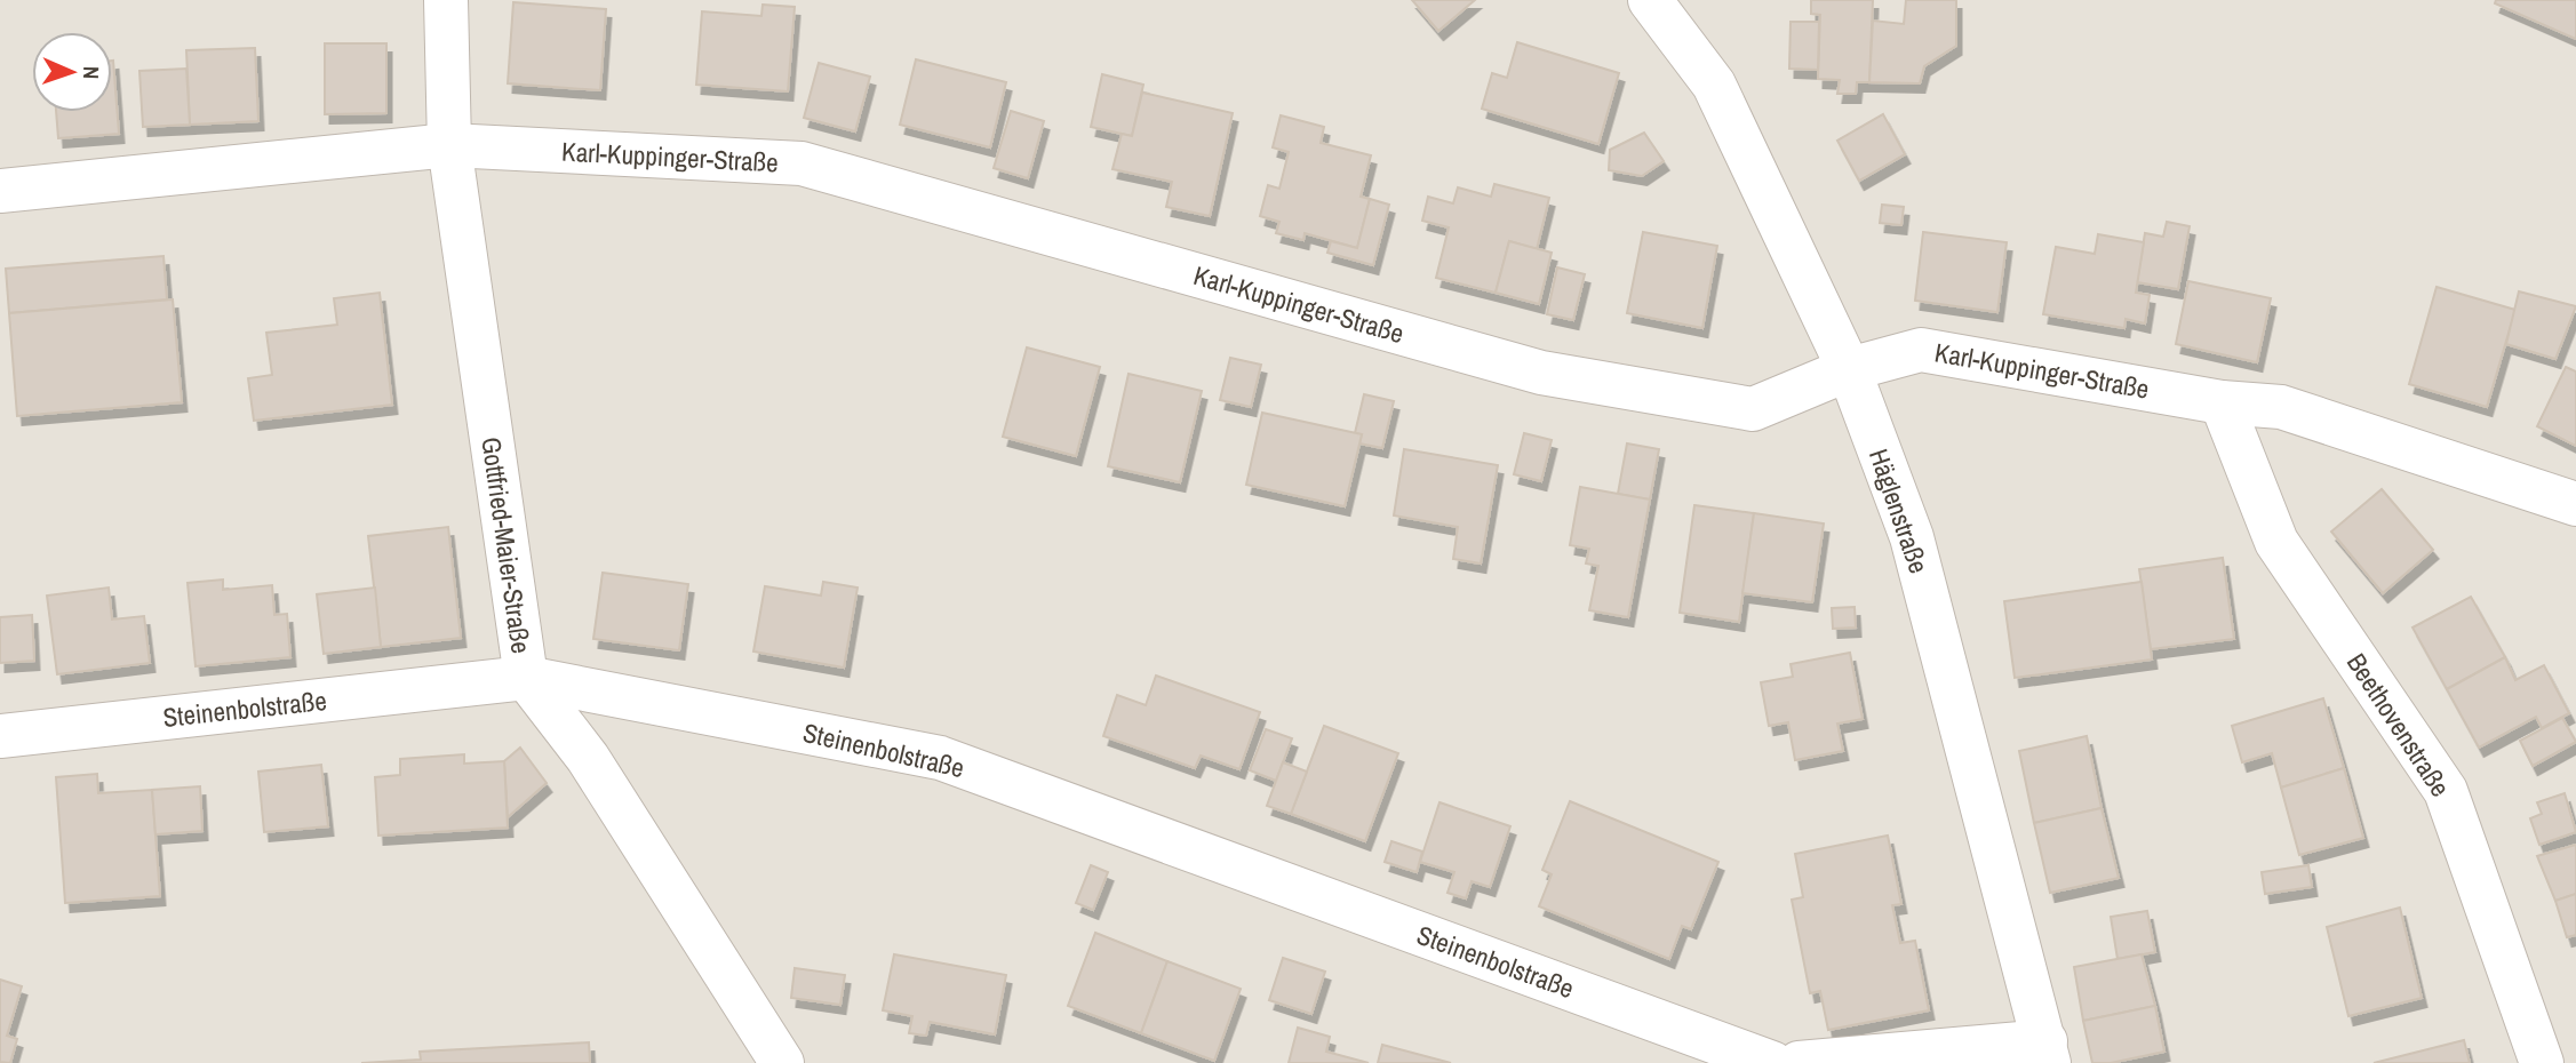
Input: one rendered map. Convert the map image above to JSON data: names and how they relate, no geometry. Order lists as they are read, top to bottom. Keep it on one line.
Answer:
{"streets":{"street":["Karl-Kuppinger-Straße","Häglenstraße","Gottfried-Maier-Straße","Steinenbolstraße","Beethovenstraße"]},"crossings":[["Karl-Kuppinger-Straße","Häglenstraße"],["Karl-Kuppinger-Straße","Gottfried-Maier-Straße"],["Karl-Kuppinger-Straße","Beethovenstraße"],["Gottfried-Maier-Straße","Steinenbolstraße"]],"north":"right"}
